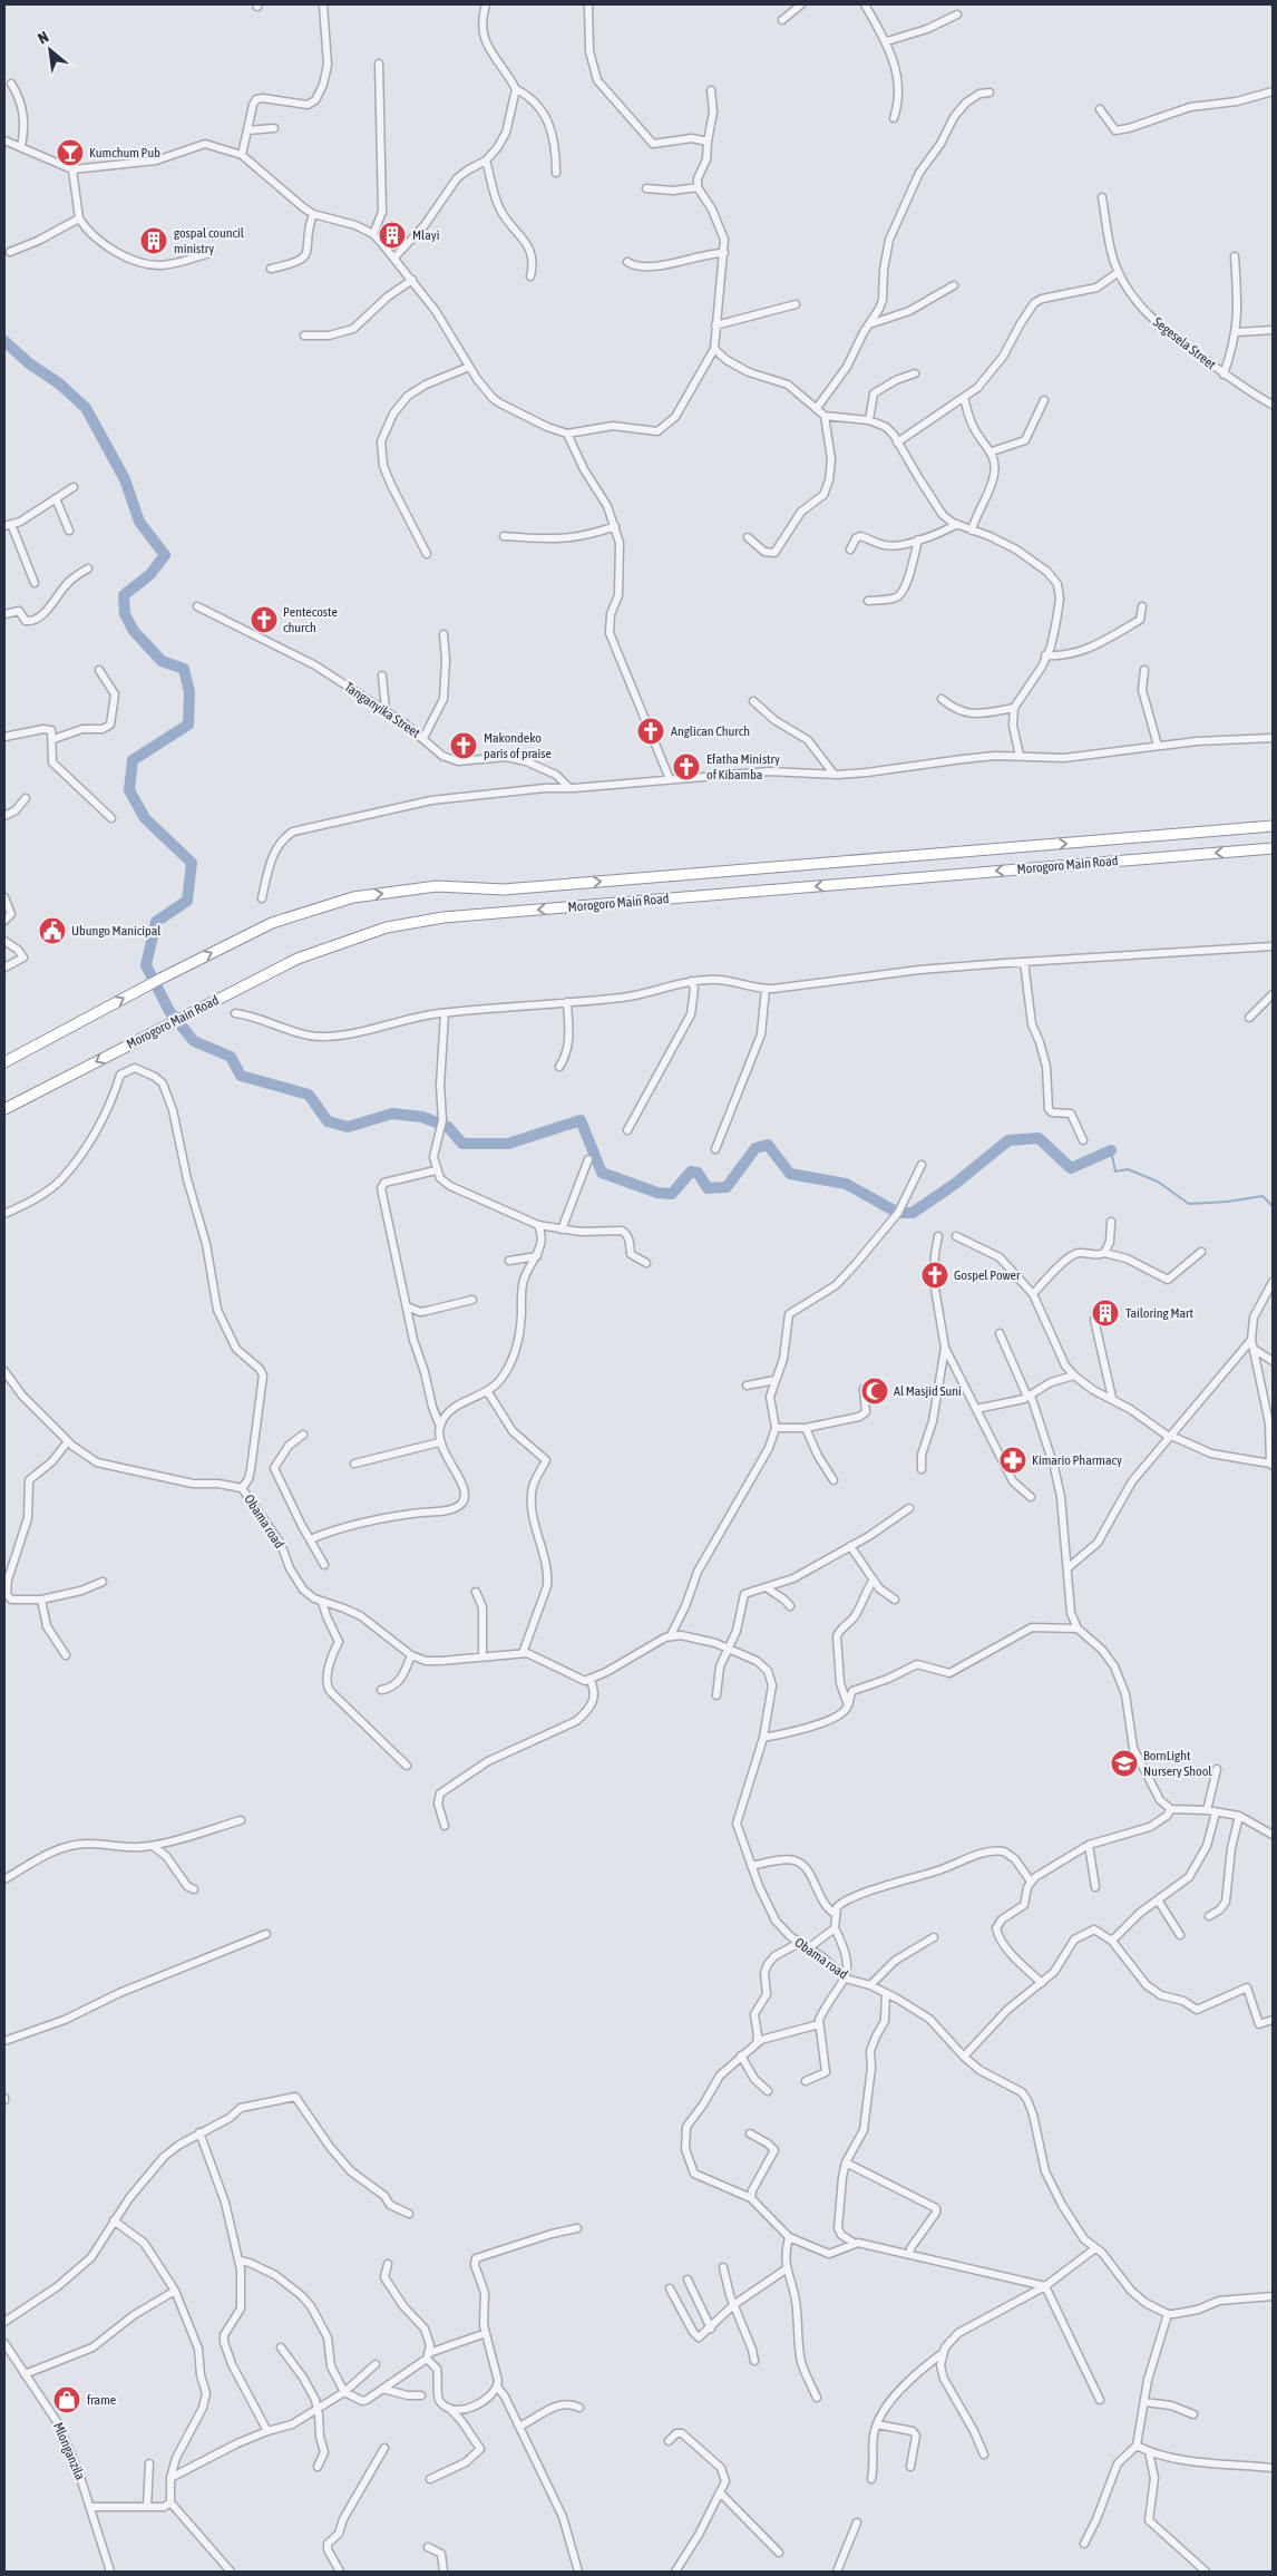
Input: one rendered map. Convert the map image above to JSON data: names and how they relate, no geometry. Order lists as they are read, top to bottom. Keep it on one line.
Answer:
{"streets":{"highway":["Morogoro Main Road"],"street":["Segesela Street","Tanganyika Street","Obama road","Mlonganzila"]},"places":{"bar":["Kumchum Pub"],"building":["Mlayi","gospal council ministry","Tailoring Mart"],"church":["Pentecoste church","Anglican Church","Makondeko paris of praise","Efatha Ministry of Kibamba","Gospel Power"],"public building":["Ubungo Manicipal"],"mosque":["Al Masjid Suni"],"pharmacy":["Kimario Pharmacy"],"school or university":["BornLight Nursery Shool"],"shop":["frame"]},"north":"top left"}
